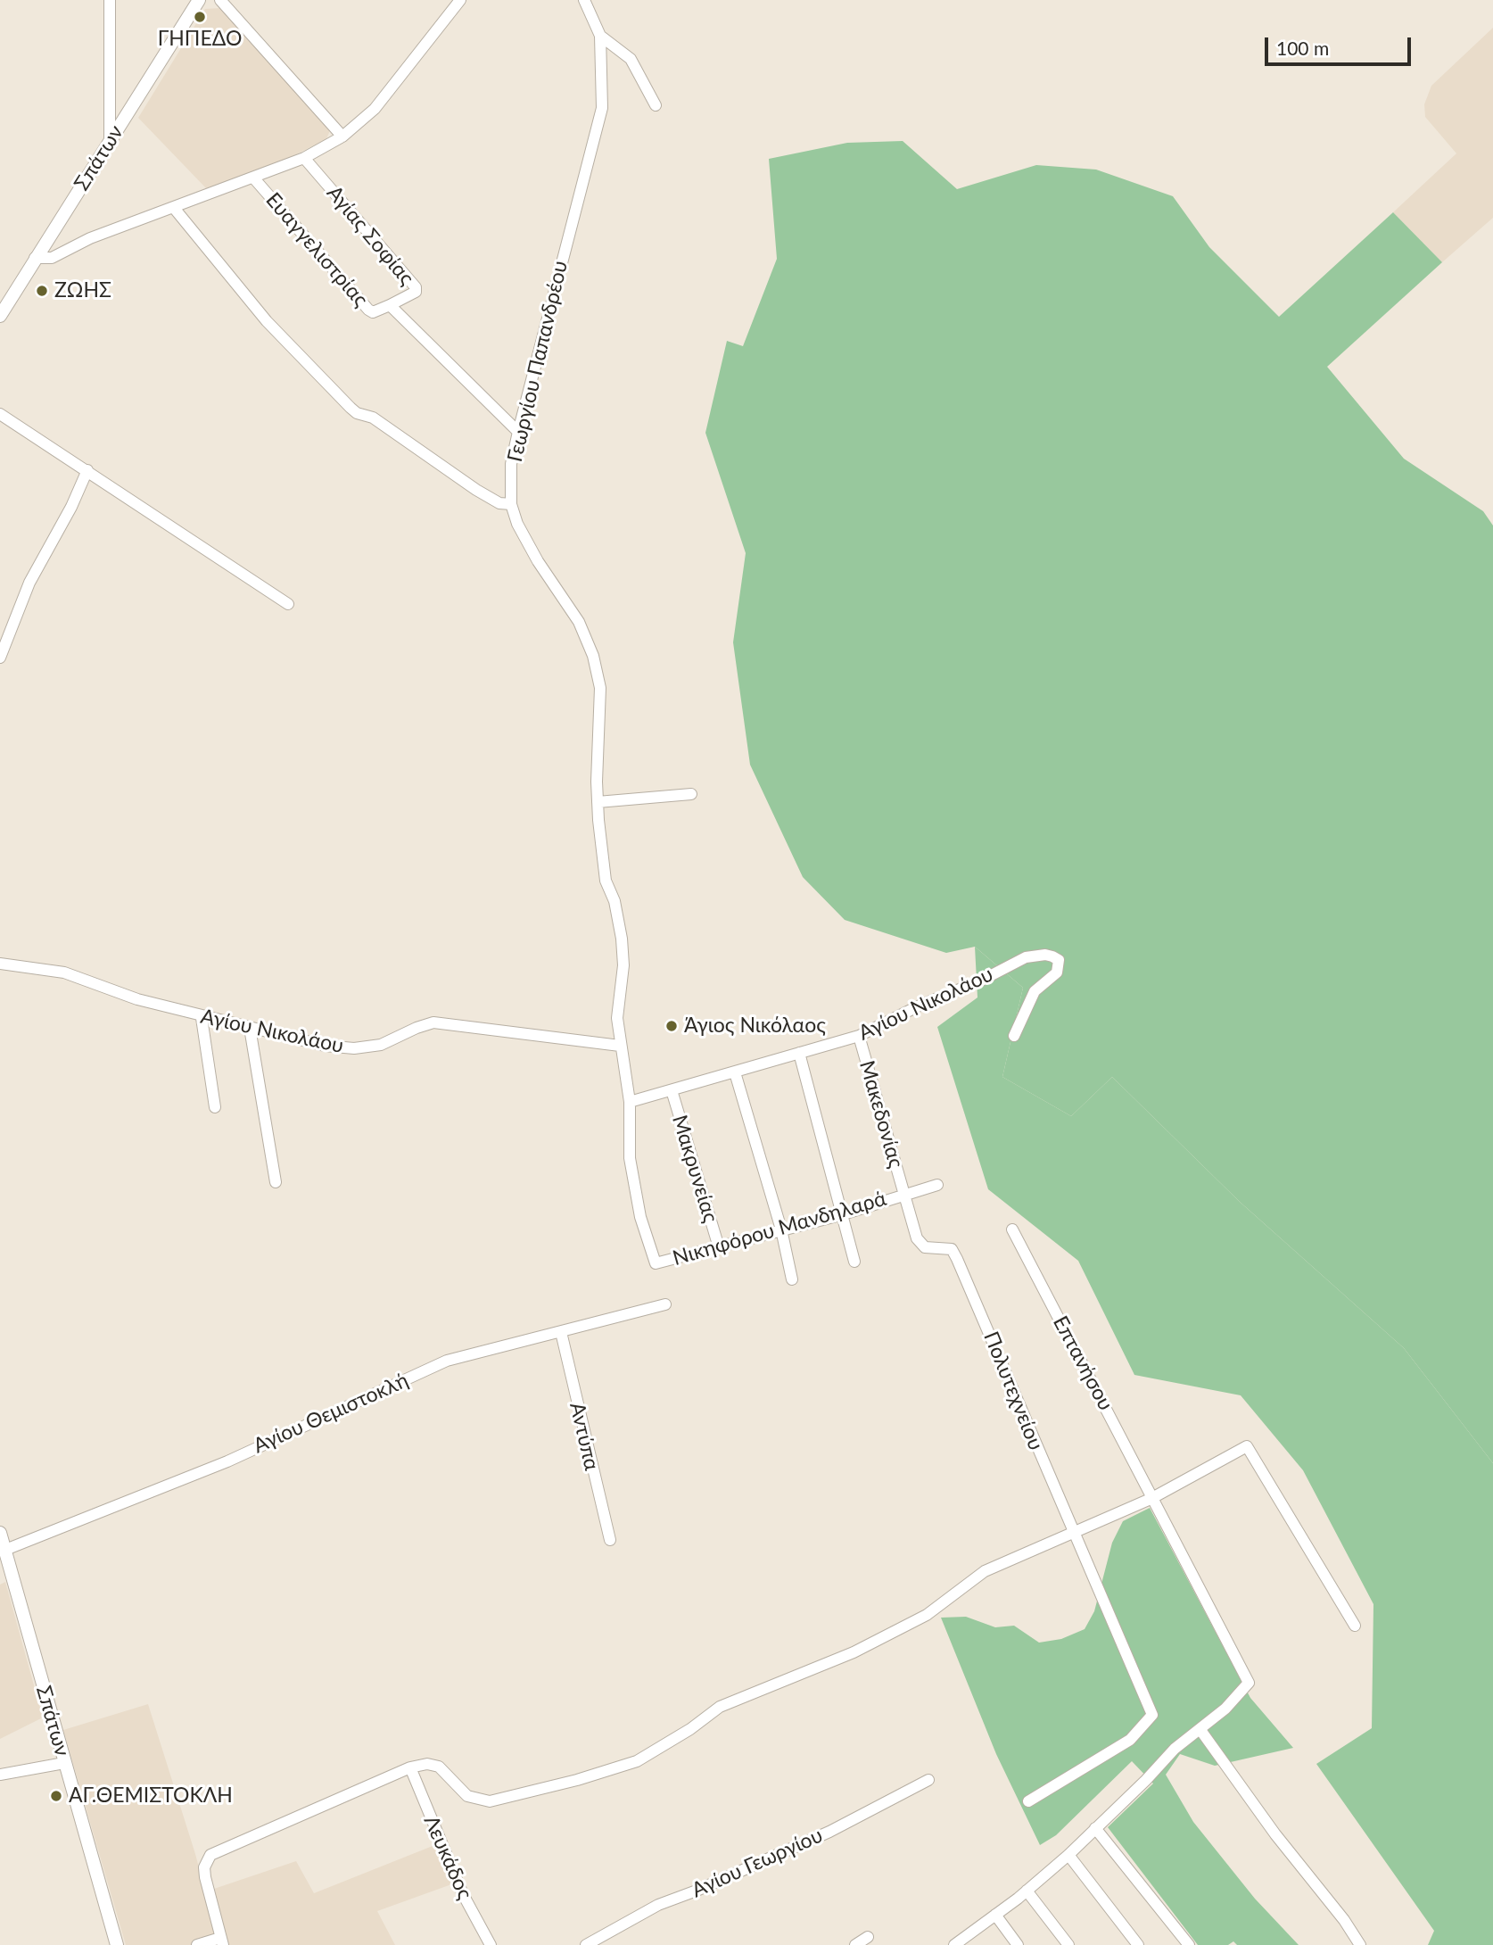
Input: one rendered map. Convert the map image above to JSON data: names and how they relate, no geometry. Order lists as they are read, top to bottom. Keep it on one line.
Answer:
{"streets":{"main road":["Σπάτων"],"street":["Αγίας Σοφίας","Ευαγγελιστρίας","Γεωργίου Παπανδρέου","Αγίου Νικολάου","Μακεδονίας","Μακρυνείας","Νικηφόρου Μανδηλαρά","Επτανήσου","Πολυτεχνείου","Αγίου Θεμιστοκλή","Αντύπα","Λευκάδος","Αγίου Γεωργίου"]},"crossings":[["Σπάτων","Αγίου Θεμιστοκλή"],["Αγίας Σοφίας","Ευαγγελιστρίας"],["Ευαγγελιστρίας","Γεωργίου Παπανδρέου"],["Γεωργίου Παπανδρέου","Αγίου Νικολάου"],["Γεωργίου Παπανδρέου","Νικηφόρου Μανδηλαρά"],["Αγίου Νικολάου","Μακεδονίας"],["Αγίου Νικολάου","Μακρυνείας"],["Μακεδονίας","Νικηφόρου Μανδηλαρά"],["Μακεδονίας","Πολυτεχνείου"],["Μακρυνείας","Νικηφόρου Μανδηλαρά"],["Αγίου Θεμιστοκλή","Αντύπα"]],"places":["ΓΗΠΕΔΟ","ΖΩΗΣ","Άγιος Νικόλαος","ΑΓ.ΘΕΜΙΣΤΟΚΛΗ"],"scale_bar":"100 m"}
